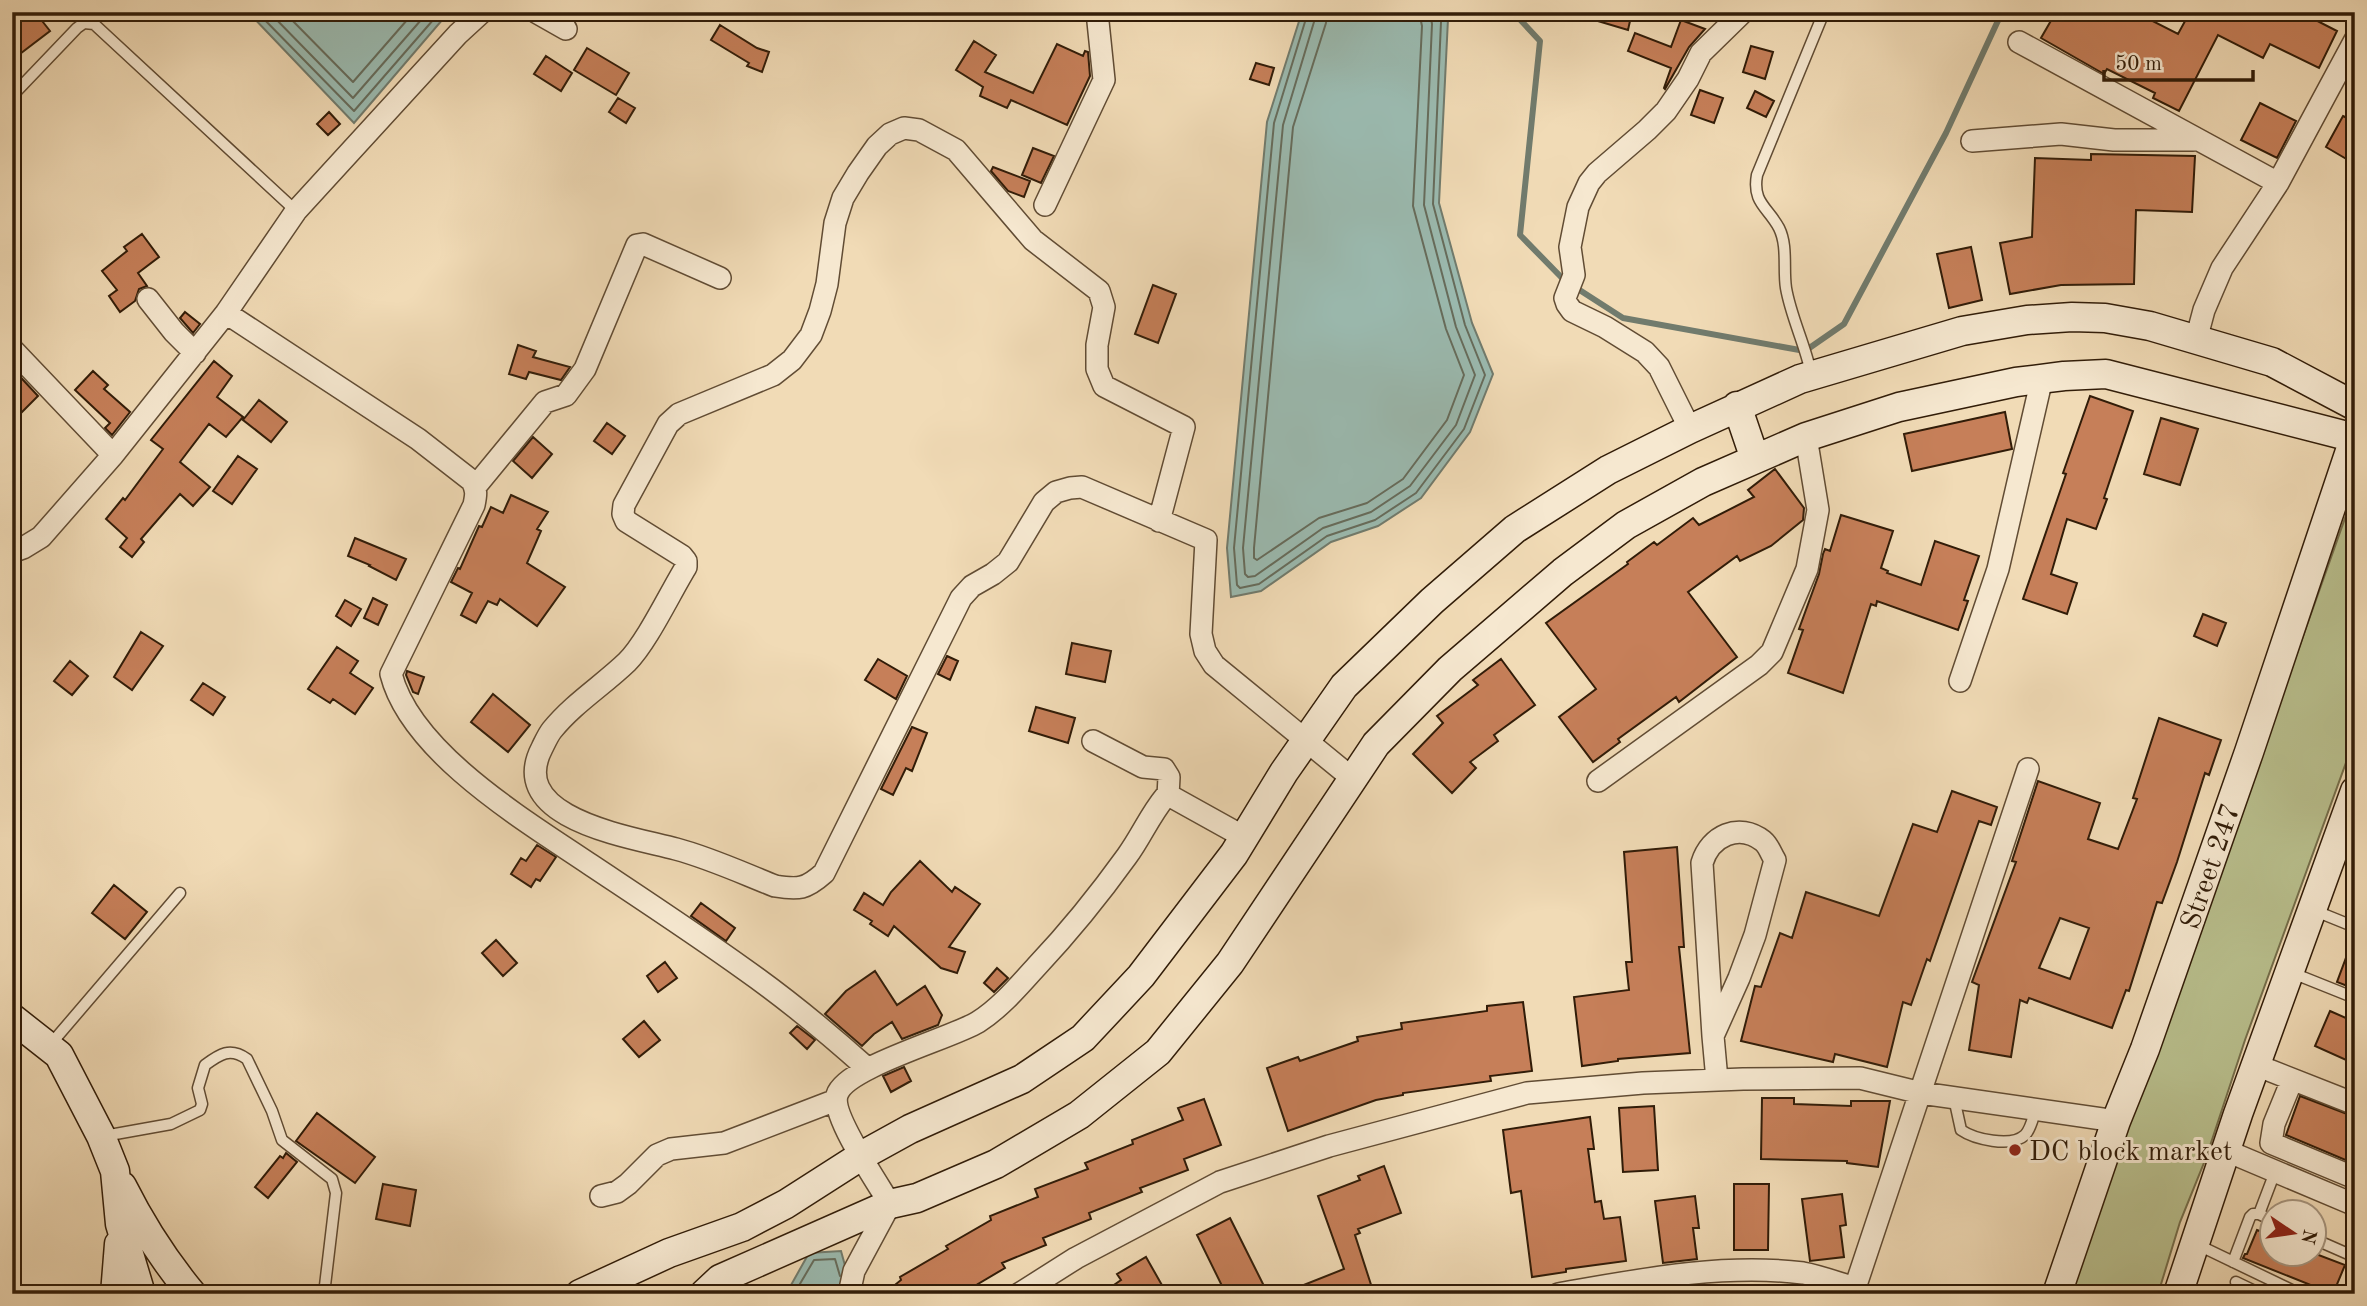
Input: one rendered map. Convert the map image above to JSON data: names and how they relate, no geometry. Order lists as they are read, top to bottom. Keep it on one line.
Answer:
{"streets":{"street":["Street 247"]},"places":["DC block market"],"scale_bar":"50 m","north":"right"}
